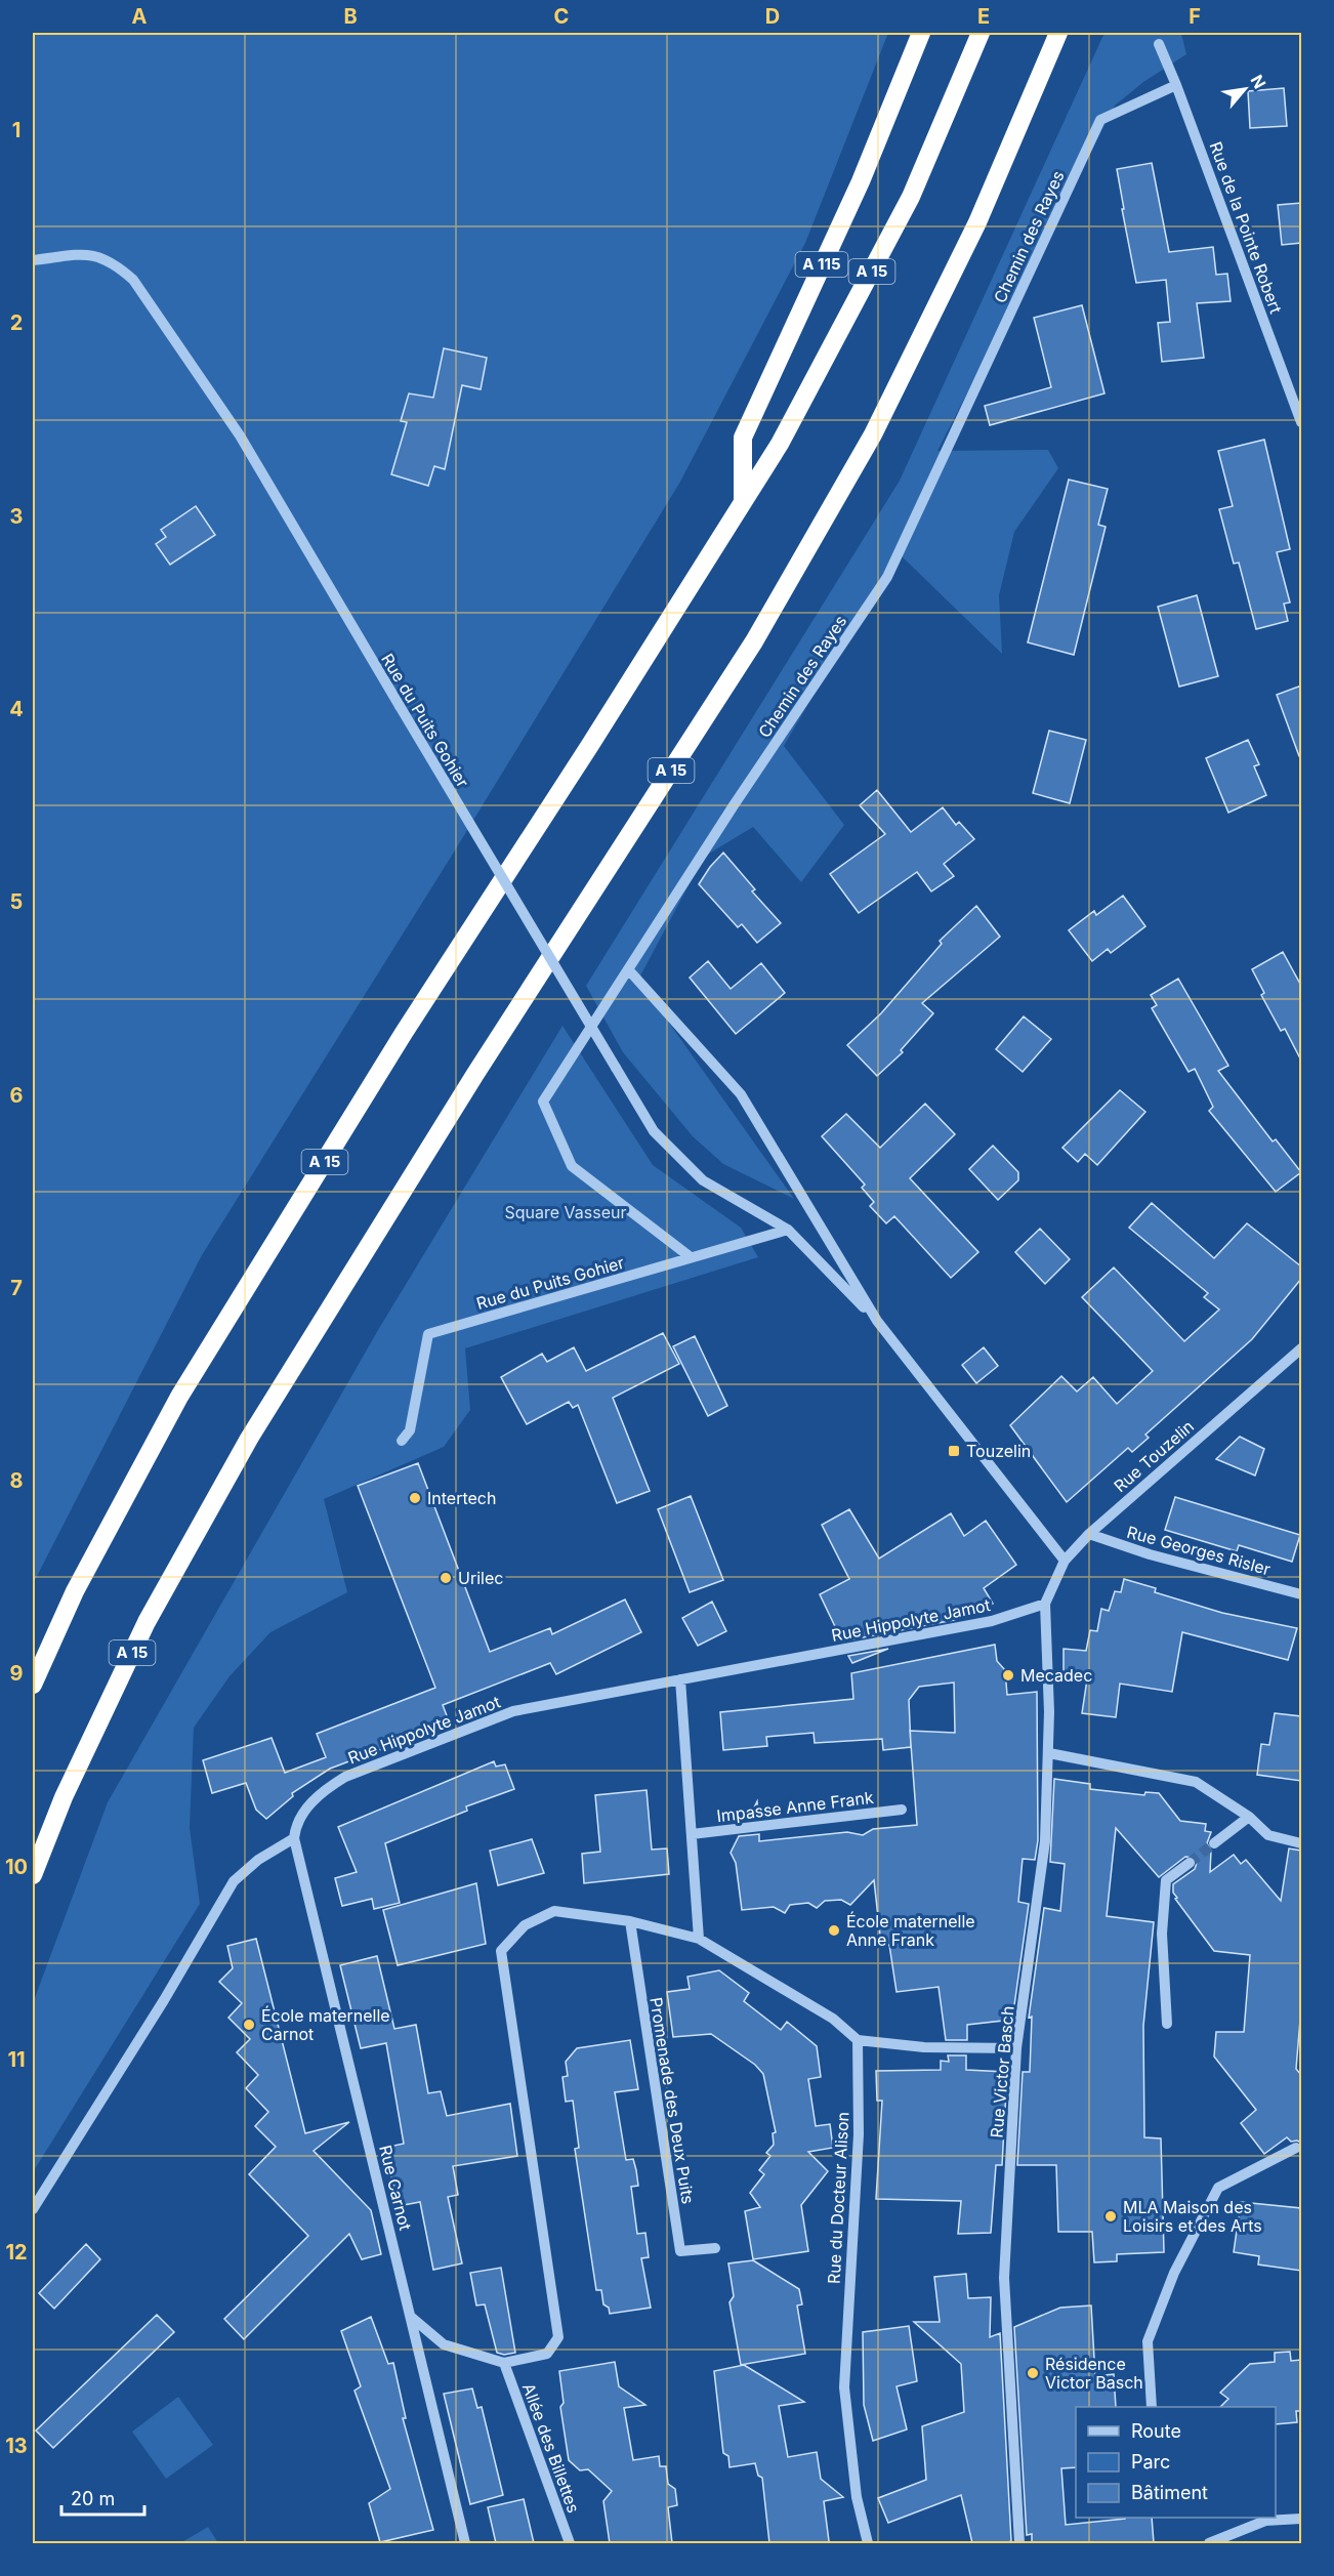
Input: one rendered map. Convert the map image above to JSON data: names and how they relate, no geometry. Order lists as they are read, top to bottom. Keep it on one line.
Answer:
{"streets":{"highway":["A 115","A 15"],"street":["Rue de la Pointe Robert","Chemin des Rayes","Rue du Puits Gohier","Rue Touzelin","Rue Georges Risler","Rue Hippolyte Jamot","Impasse Anne Frank","Rue Victor Basch","Promenade des Deux Puits","Rue Carnot","Rue du Docteur Alison","Allée des Billettes"]},"crossings":[["Rue de la Pointe Robert","Chemin des Rayes"],["Chemin des Rayes","Rue du Puits Gohier"],["A 115","A 15"],["Rue du Puits Gohier","Rue Touzelin"],["Rue Touzelin","Rue Georges Risler"],["Rue Touzelin","Rue Hippolyte Jamot"],["Rue Touzelin","Rue Victor Basch"],["Rue Hippolyte Jamot","Rue Victor Basch"],["Rue Hippolyte Jamot","Rue Carnot"]],"parks":["Square Vasseur"],"places":{"transit":["Touzelin"],"other":["Intertech","Urilec","Mecadec","École maternelle Anne Frank","École maternelle Carnot","MLA Maison des Loisirs et des Arts","Résidence Victor Basch"]},"legend":["Route","Parc","Bâtiment"],"scale_bar":"20 m","north":"top right","grid":{"columns":["A","B","C","D","E","F"],"rows":["1","2","3","4","5","6","7","8","9","10","11","12","13"]}}
